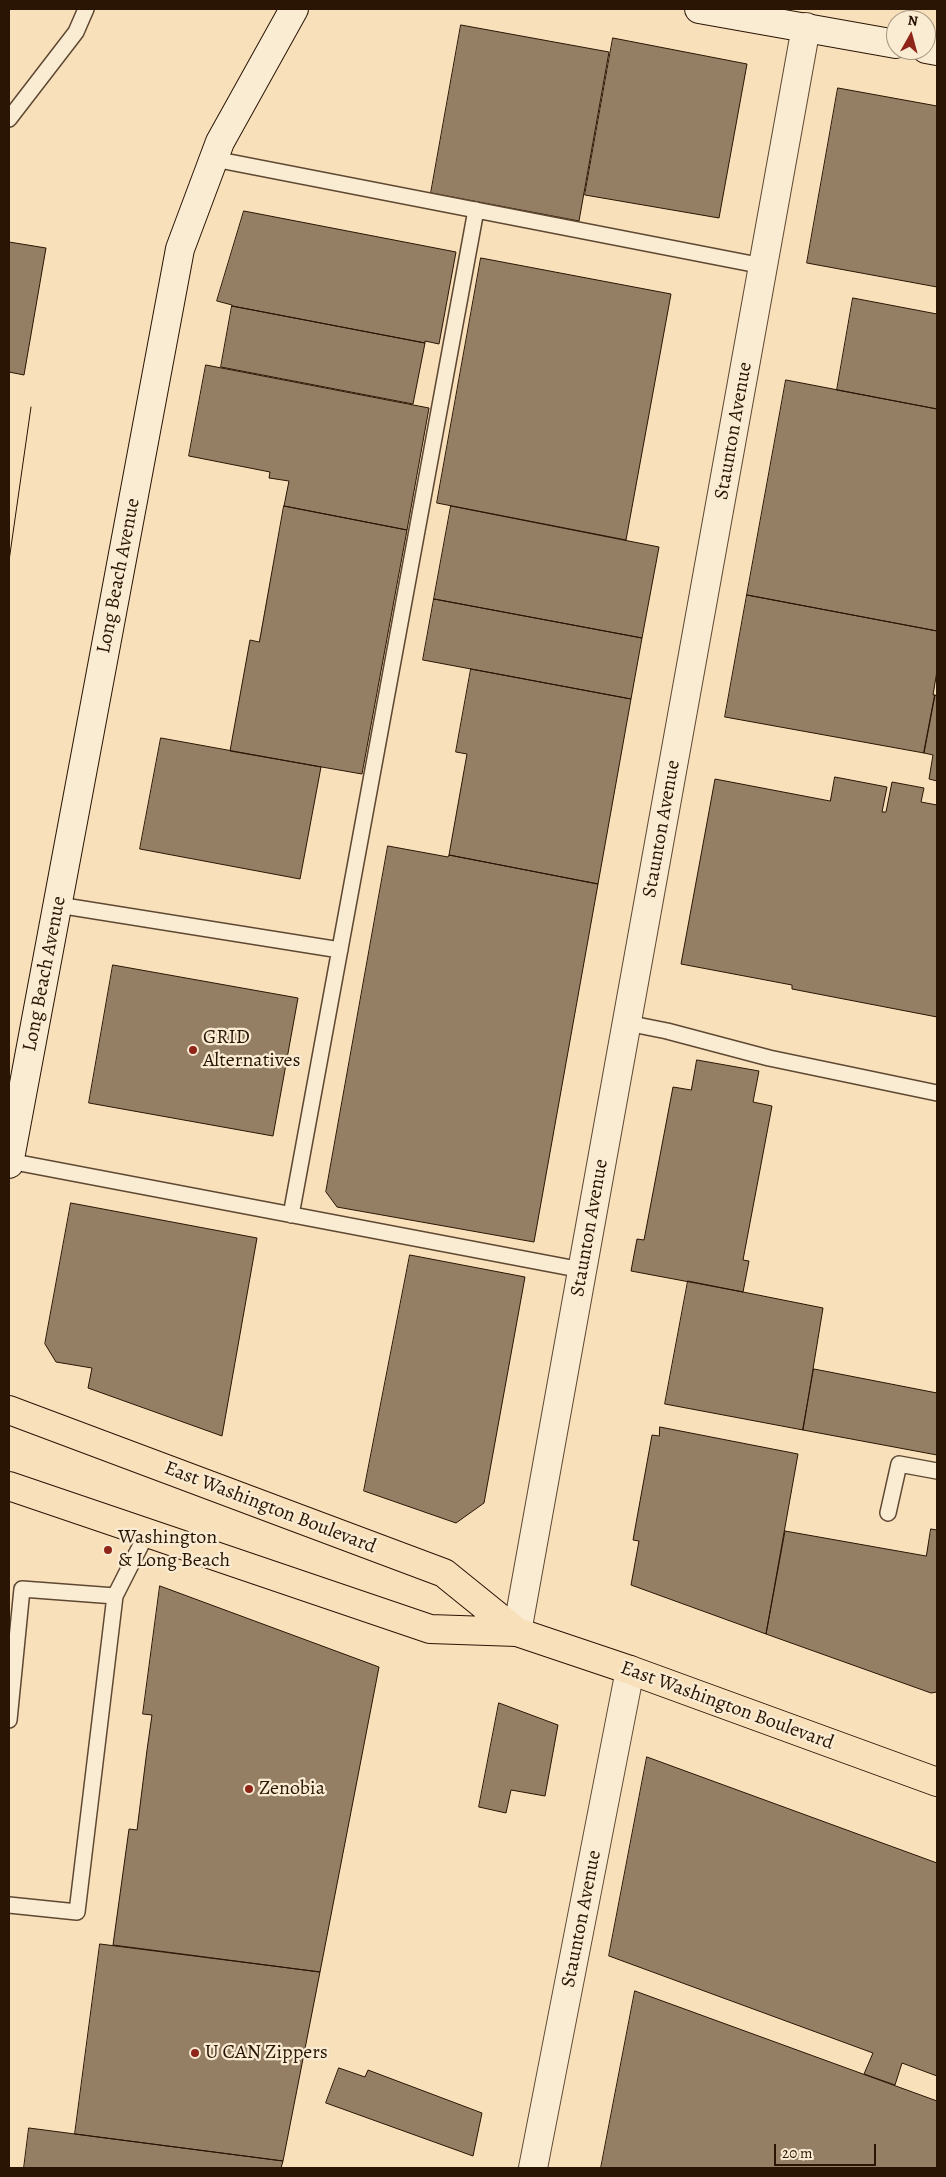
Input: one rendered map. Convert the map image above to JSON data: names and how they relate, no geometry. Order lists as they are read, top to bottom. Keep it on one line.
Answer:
{"streets":{"main road":["East Washington Boulevard"],"street":["Staunton Avenue","Long Beach Avenue"]},"crossings":[["Staunton Avenue","East Washington Boulevard"]],"places":["GRID Alternatives","Washington & Long Beach","Zenobia","U CAN Zippers"],"scale_bar":"20 m","north":"top"}
